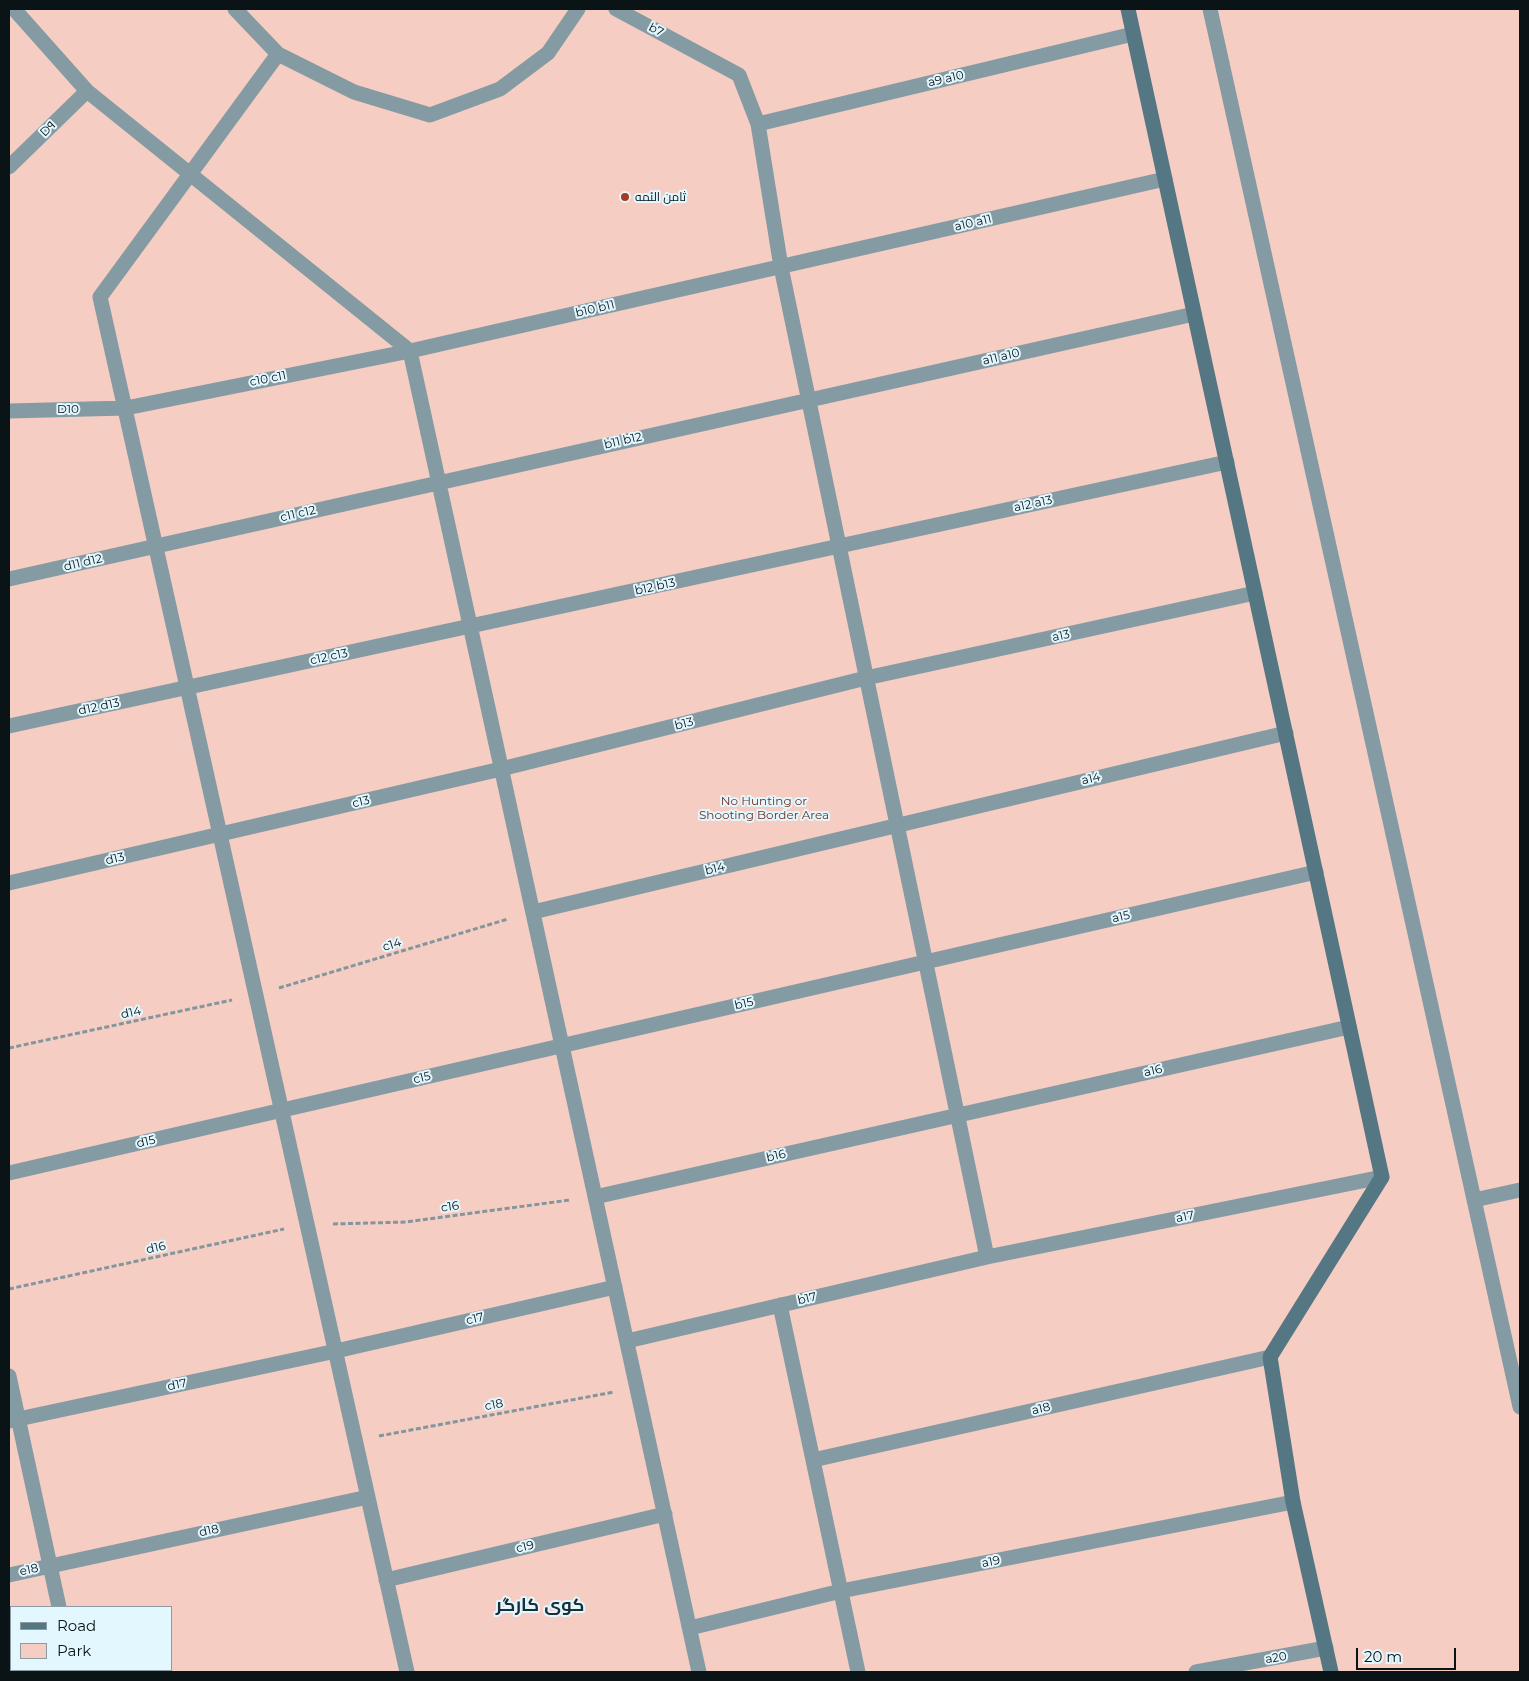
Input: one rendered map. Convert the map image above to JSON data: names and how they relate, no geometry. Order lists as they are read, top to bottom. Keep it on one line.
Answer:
{"streets":{"street":["b7","a9 a10","D۹","a10 a11","b10 b11","a11 a10","c10 c11","D10","b11 b12","a12 a13","c11 c12","d11 d12","b12 b13","a13","c12 c13","d12 d13","b13","a14","c13","d13","b14","a15","b15","a16","c15","d15","b16","a17","b17","c17","d17","a18","d18","c19","a19","e18","a20"],"path":["c14","d14","c16","d16","c18"]},"crossings":[["b7","a9 a10"],["b7","a10 a11"],["b7","b10 b11"],["b7","a11 a10"],["b7","b11 b12"],["b7","a12 a13"],["b7","b12 b13"],["b7","a13"],["b7","b13"],["b7","a14"],["b7","b14"],["b7","a15"],["b7","b15"],["b7","a16"],["b7","b16"],["b7","a17"],["b7","b17"],["a10 a11","b10 b11"],["b10 b11","c10 c11"],["a11 a10","b11 b12"],["c10 c11","D10"],["b11 b12","c11 c12"],["a12 a13","b12 b13"],["c11 c12","d11 d12"],["b12 b13","c12 c13"],["a13","b13"],["c12 c13","d12 d13"],["b13","c13"],["a14","b14"],["c13","d13"],["b14","c14"],["a15","b15"],["c14","d14"],["b15","c15"],["a16","b16"],["c15","d15"],["b16","c16"],["c16","d16"],["a17","b17"],["c17","d17"],["d18","e18"]],"districts":["کوی کارگر"],"parks":["No Hunting or Shooting Border Area"],"places":["ثامن الئمه"],"legend":["Road","Park"],"scale_bar":"20 m"}
